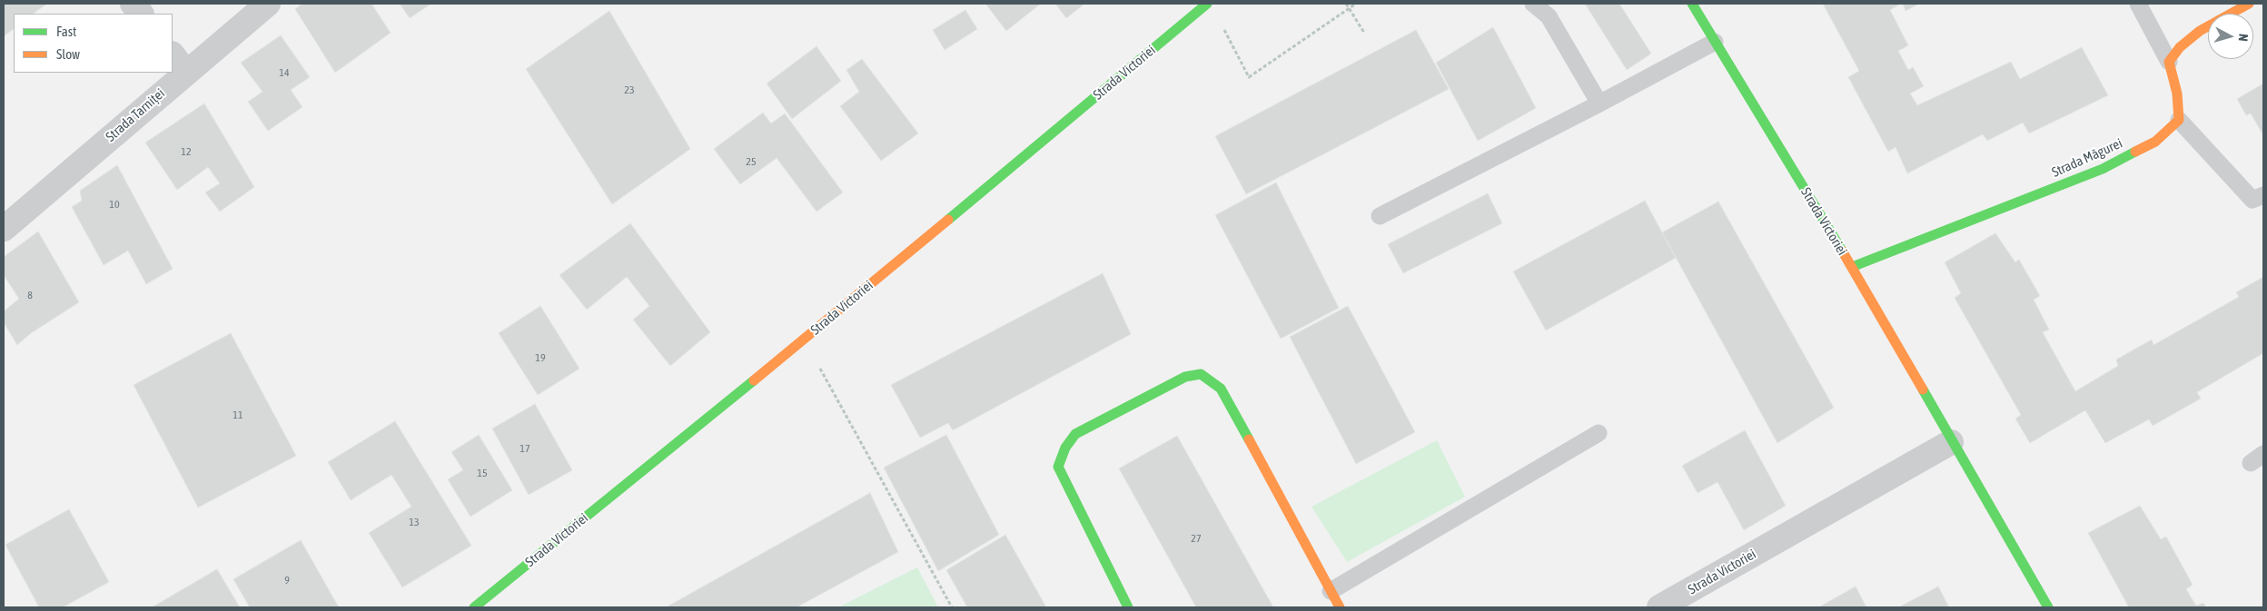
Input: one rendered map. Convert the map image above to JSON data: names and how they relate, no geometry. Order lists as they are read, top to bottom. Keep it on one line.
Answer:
{"streets":{"street":["Strada Victoriei","Strada Tarniței","Strada Măgurei"]},"crossings":[["Strada Victoriei","Strada Măgurei"]],"house_numbers":["14","23","12","25","10","8","19","11","17","15","13","27","9"],"legend":["Fast","Slow"],"north":"right"}
